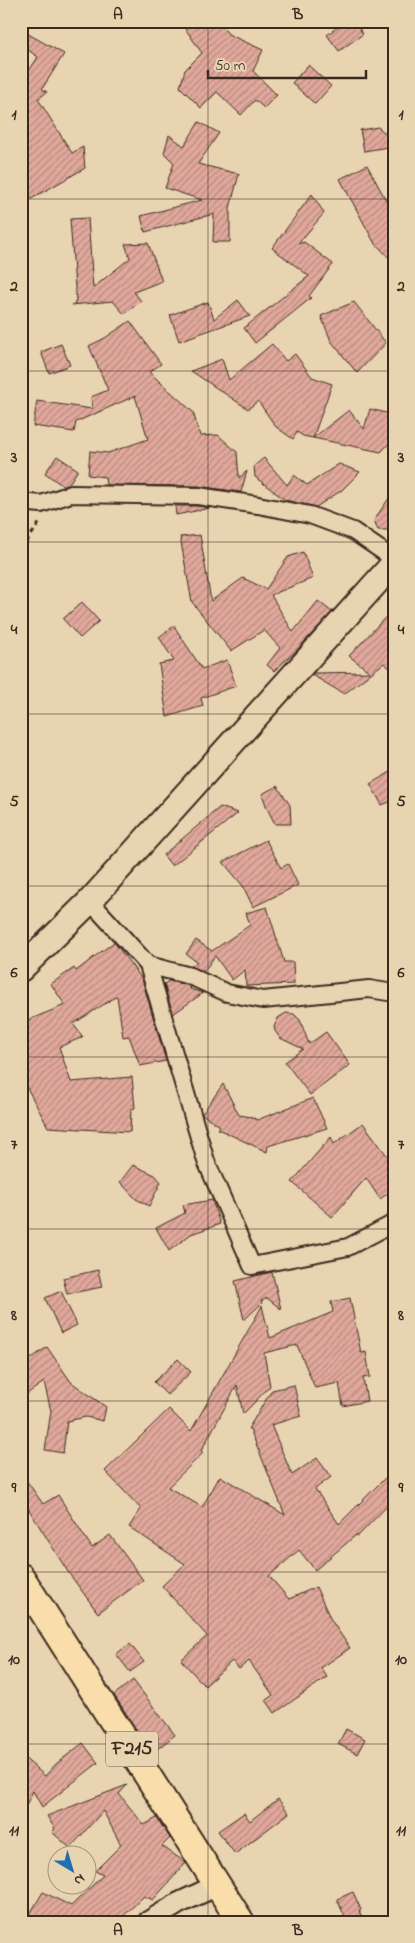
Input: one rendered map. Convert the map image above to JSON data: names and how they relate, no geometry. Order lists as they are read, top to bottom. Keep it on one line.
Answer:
{"streets":{"main road":["F215"]},"scale_bar":"50 m","north":"bottom right","grid":{"columns":["A","B"],"rows":["1","2","3","4","5","6","7","8","9","10","11"]}}
